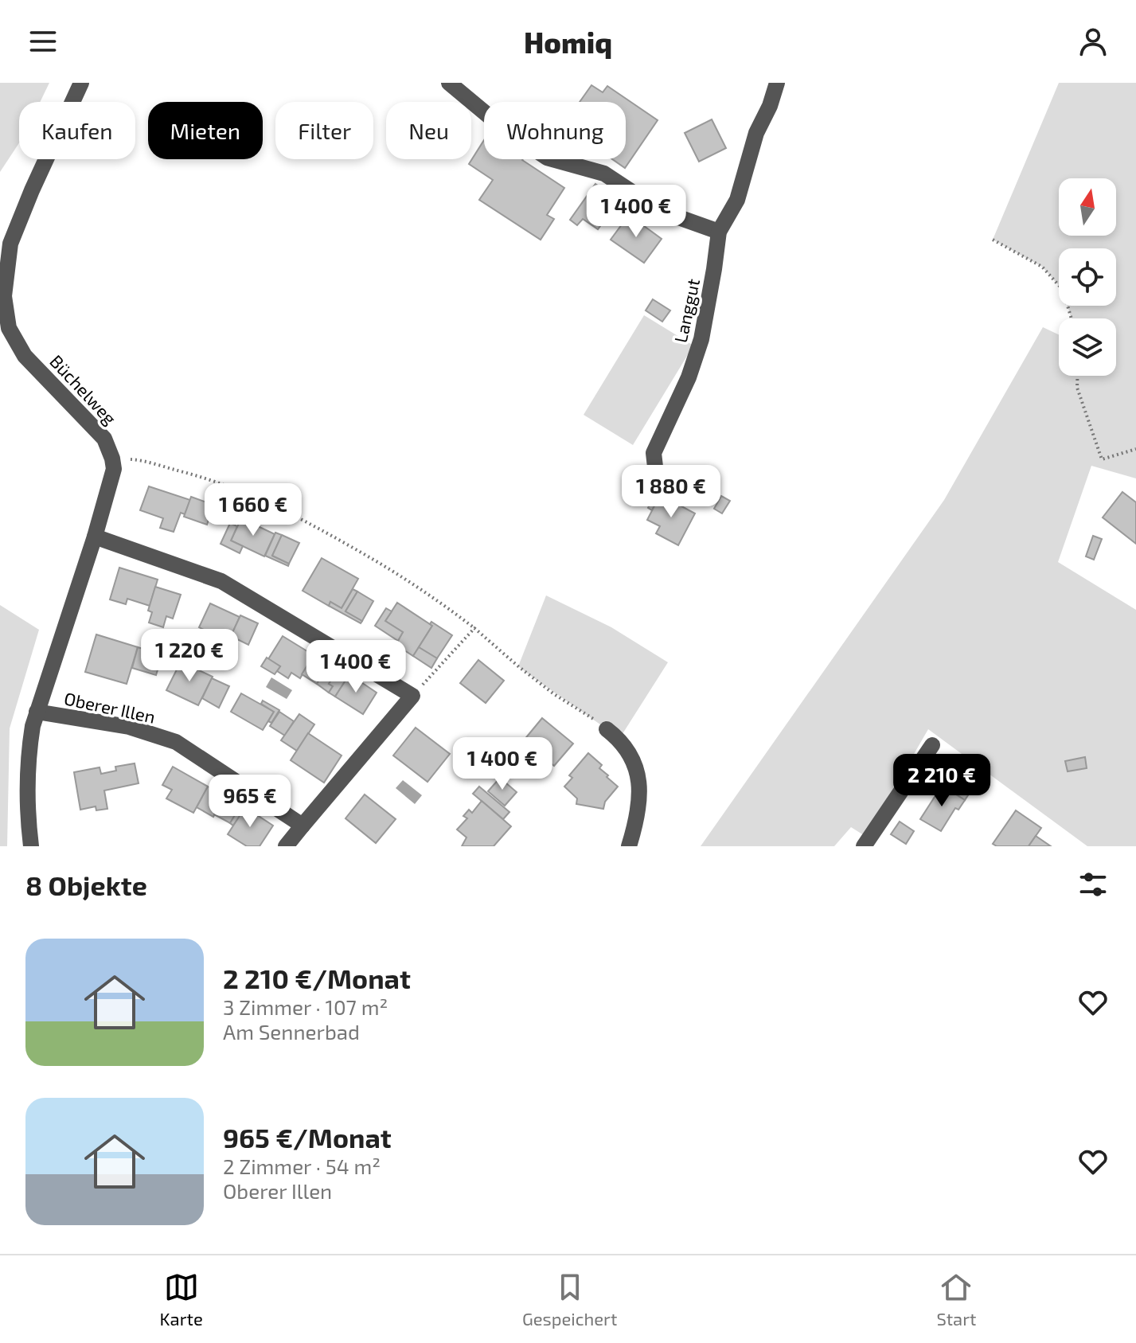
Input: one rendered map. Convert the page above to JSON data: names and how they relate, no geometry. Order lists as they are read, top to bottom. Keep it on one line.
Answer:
{"streets":{"street":["Langgut","Büchelweg","Oberer Illen"]},"north":"top","page":{"header":"Homiq","chip":["Kaufen","Mieten","Filter","Neu","Wohnung"],"price":["1 400 €","1 880 €","1 660 €","1 220 €","1 400 €","1 400 €","2 210 €","965 €"],"heading":"8 Objekte","list":[{"name":"2 210 €/Monat","note":"3 Zimmer · 107 m² · Am Sennerbad"},{"name":"965 €/Monat","note":"2 Zimmer · 54 m² · Oberer Illen"}],"tabs":["Karte","Gespeichert","Start"]}}
